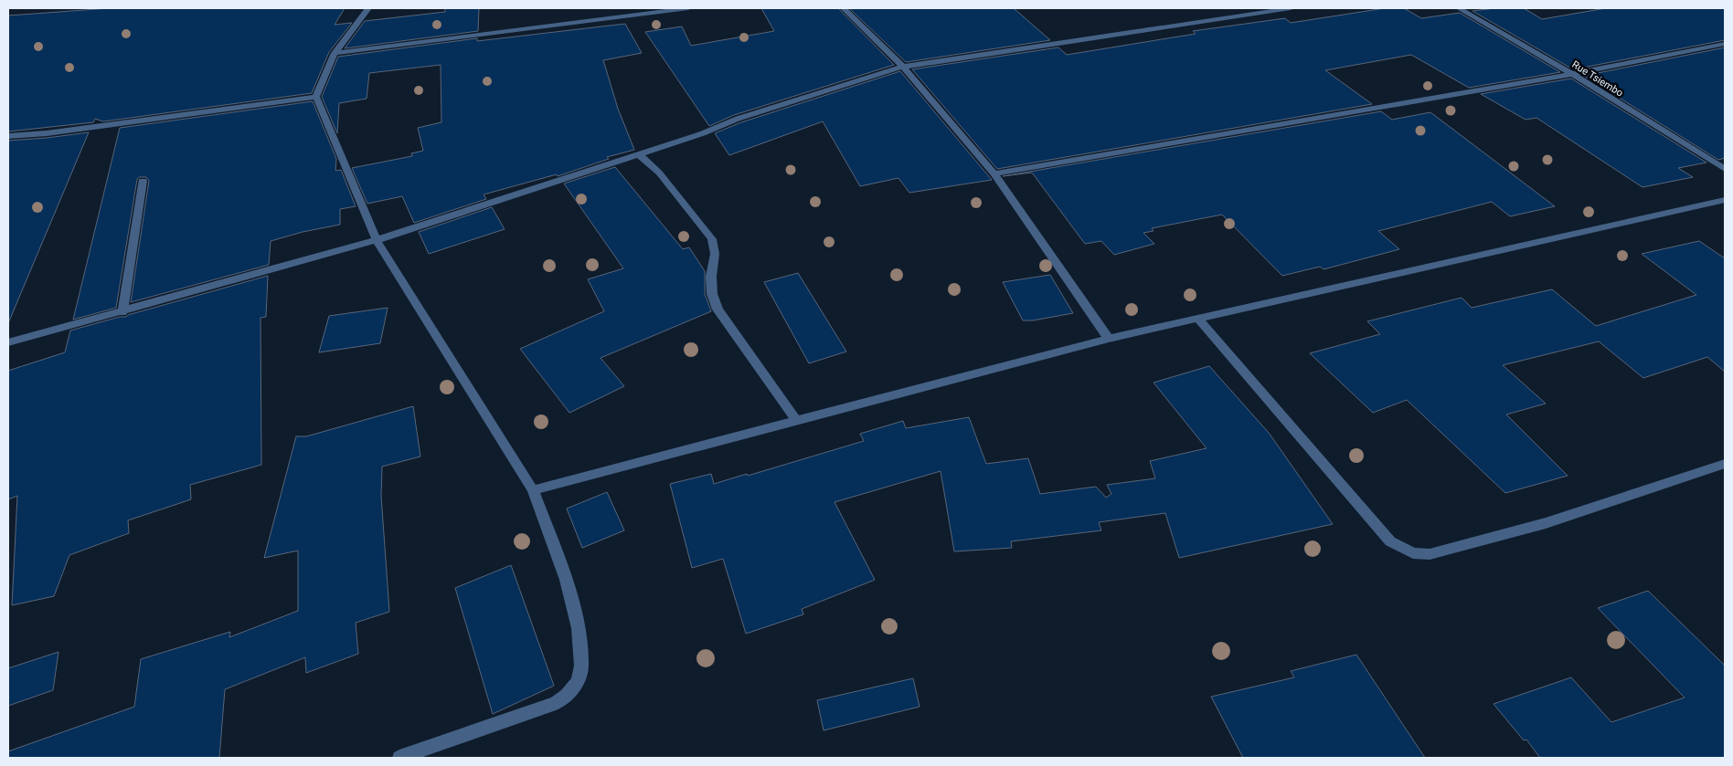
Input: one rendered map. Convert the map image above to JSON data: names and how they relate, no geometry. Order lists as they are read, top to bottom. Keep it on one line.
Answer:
{"streets":{"street":["Rue Tsiembo"]}}
